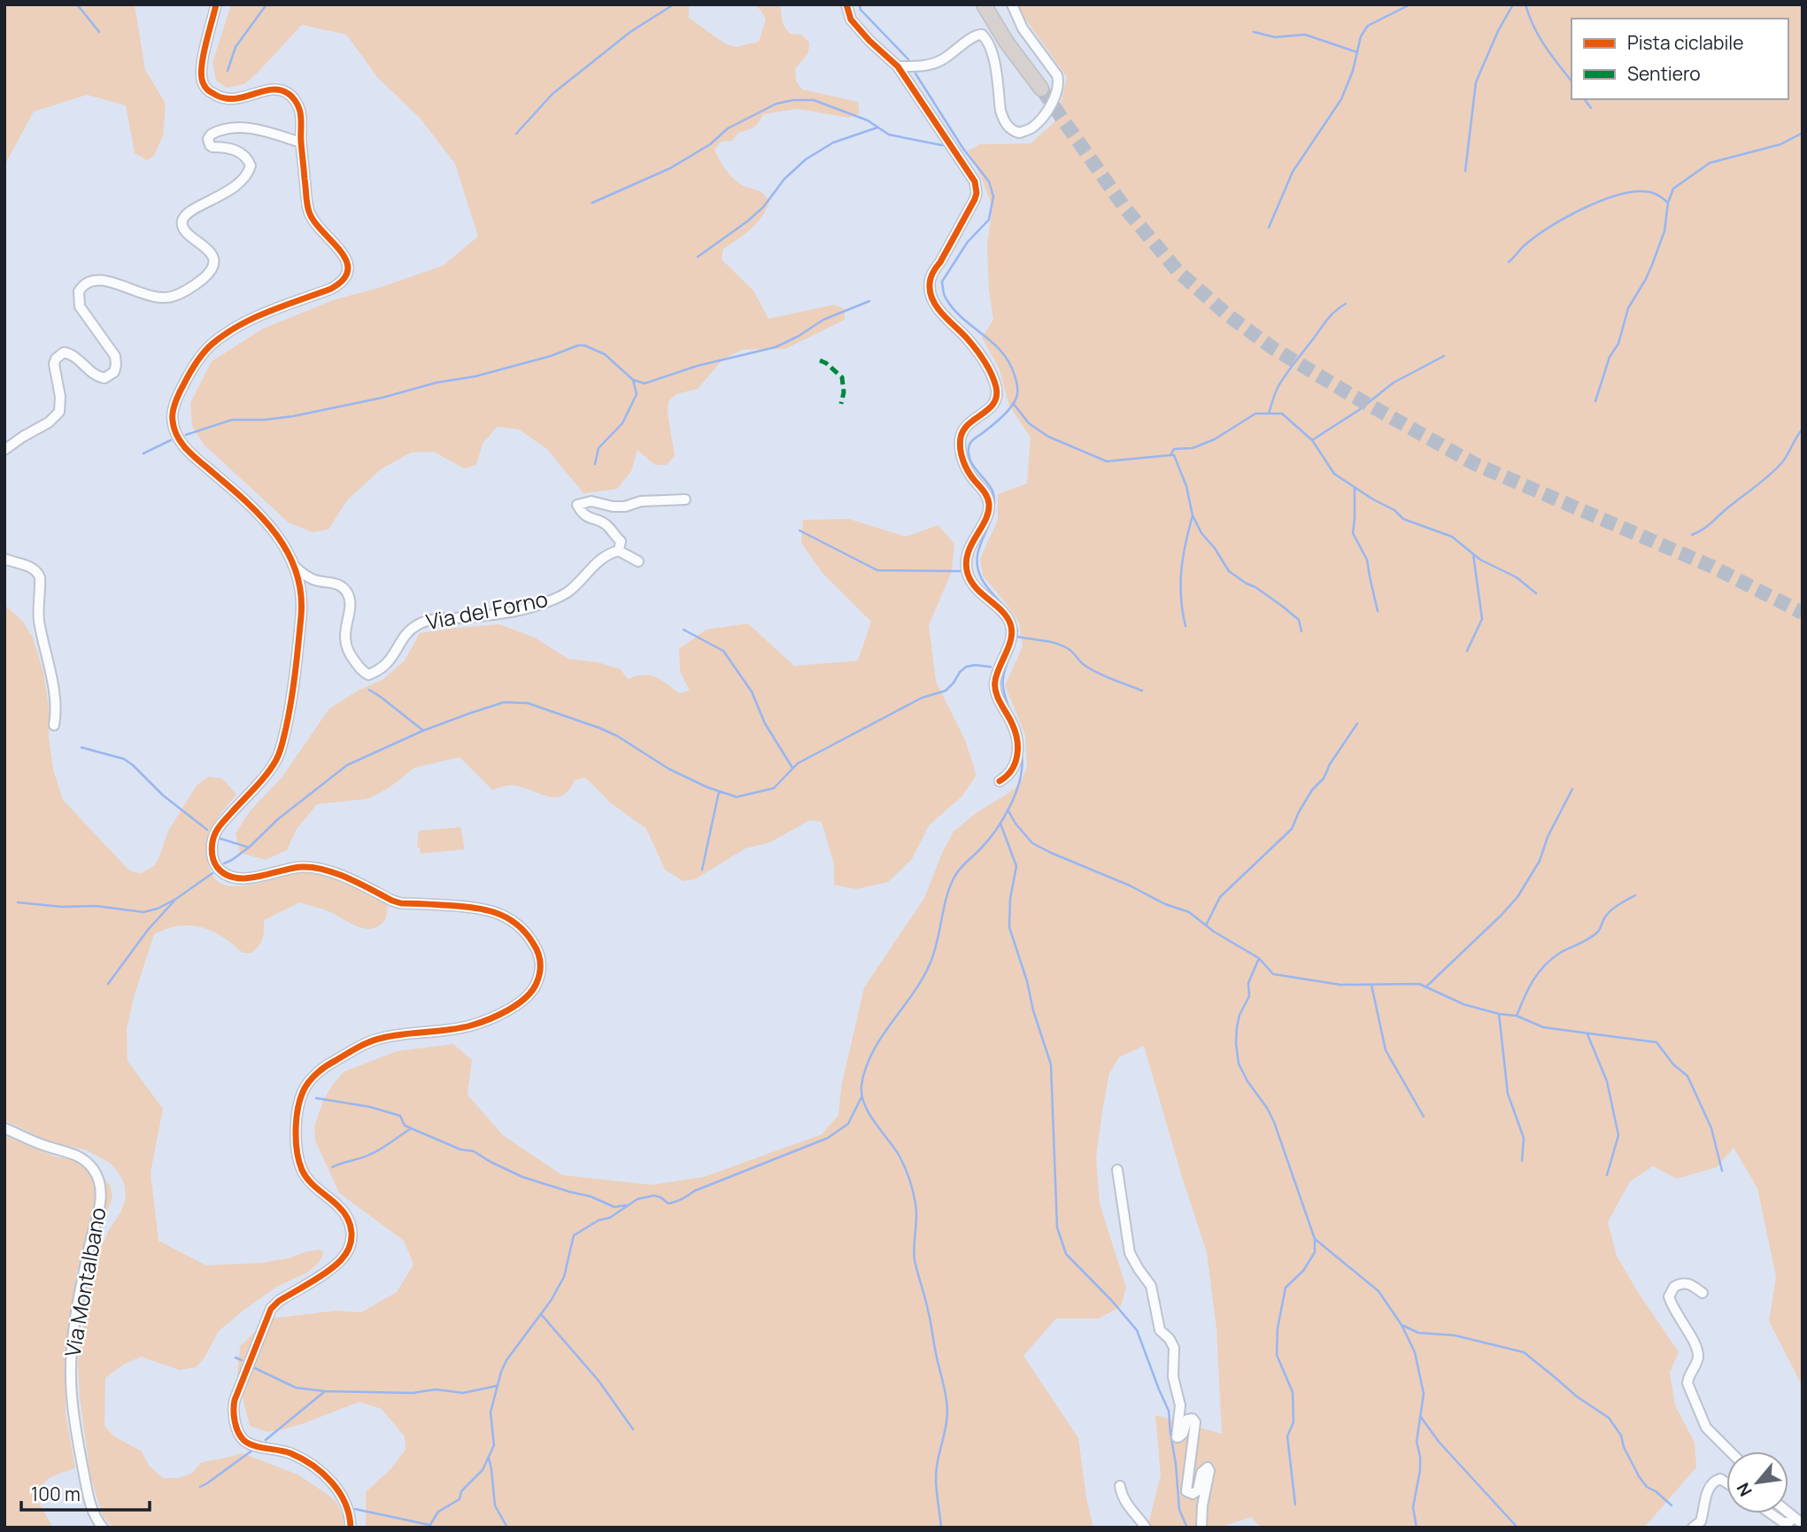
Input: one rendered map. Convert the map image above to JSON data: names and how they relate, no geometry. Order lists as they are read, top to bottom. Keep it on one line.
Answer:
{"streets":{"street":["Via del Forno","Via Montalbano"]},"legend":["Pista ciclabile","Sentiero"],"scale_bar":"100 m","north":"bottom left"}
